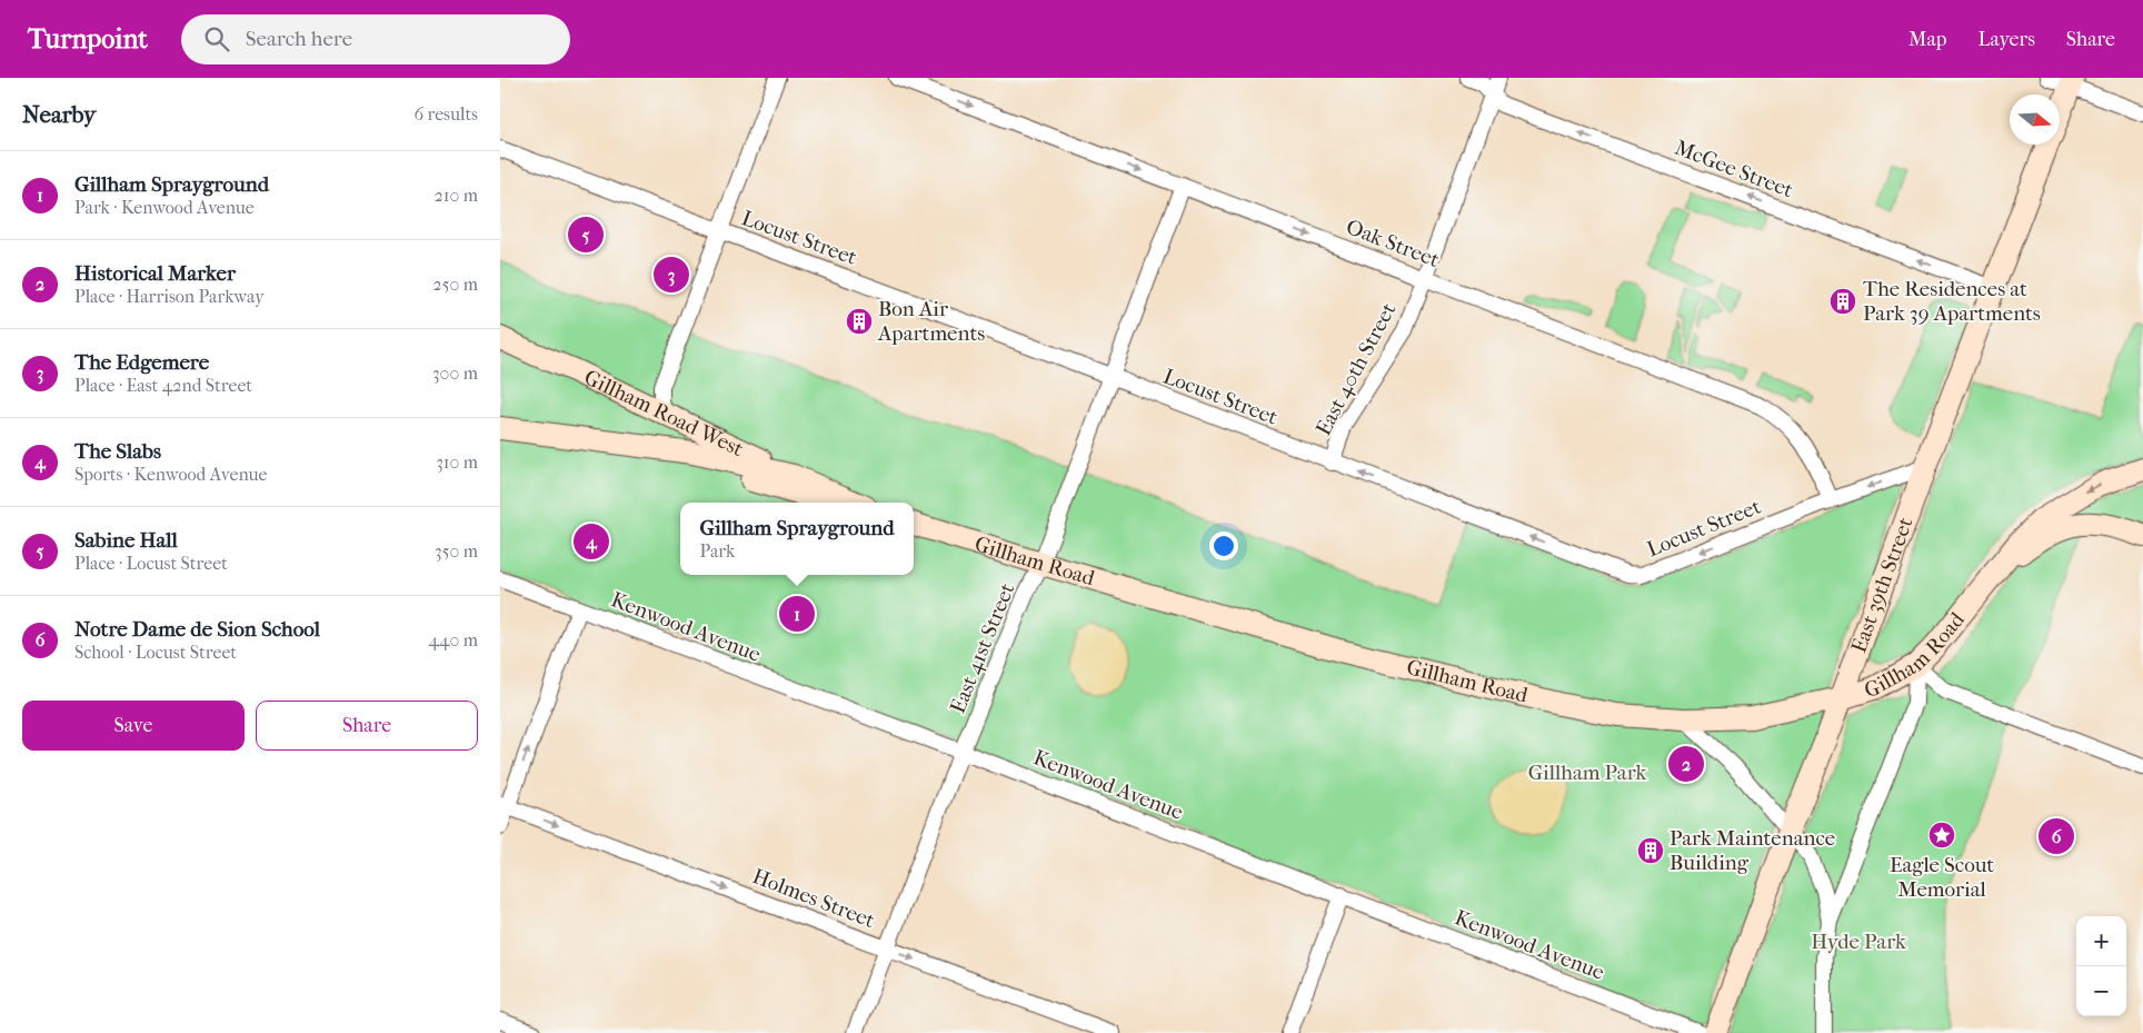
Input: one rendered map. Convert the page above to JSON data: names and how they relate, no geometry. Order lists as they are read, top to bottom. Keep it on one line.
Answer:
{"streets":{"main road":["Gillham Road West","Gillham Road","East 39th Street"],"street":["McGee Street","Locust Street","Oak Street","East 40th Street","Kenwood Avenue","East 41st Street","Holmes Street"]},"crossings":[["McGee Street","East 40th Street"],["McGee Street","East 39th Street"],["Locust Street","Oak Street"],["Locust Street","East 40th Street"],["Locust Street","East 39th Street"],["Locust Street","East 41st Street"],["Oak Street","East 40th Street"],["Oak Street","East 41st Street"],["Gillham Road","East 39th Street"],["Gillham Road","East 41st Street"],["Kenwood Avenue","East 41st Street"],["East 41st Street","Holmes Street"]],"one_way":["McGee Street","Locust Street","Oak Street","Holmes Street"],"parks":["Gillham Park","Hyde Park"],"places":{"building":["The Residences at Park 39 Apartments","Bon Air Apartments","Park Maintenance Building"],"place":["Eagle Scout Memorial"]},"north":"right","page":{"header":"Turnpoint","search":"Search here","nav":["Map","Layers","Share"],"heading":["Nearby","6 results"],"list":[{"mark":"1","name":"Gillham Sprayground","note":"Park · Kenwood Avenue","value":"210 m"},{"mark":"2","name":"Historical Marker","note":"Place · Harrison Parkway","value":"250 m"},{"mark":"3","name":"The Edgemere","note":"Place · East 42nd Street","value":"300 m"},{"mark":"4","name":"The Slabs","note":"Sports · Kenwood Avenue","value":"310 m"},{"mark":"5","name":"Sabine Hall","note":"Place · Locust Street","value":"350 m"},{"mark":"6","name":"Notre Dame de Sion School","note":"School · Locust Street","value":"440 m"}],"pins":["5","3","4","1","2","6"],"popup":["Gillham Sprayground","Park"],"buttons":["Save","Share"],"map_buttons":["+","−"]}}
